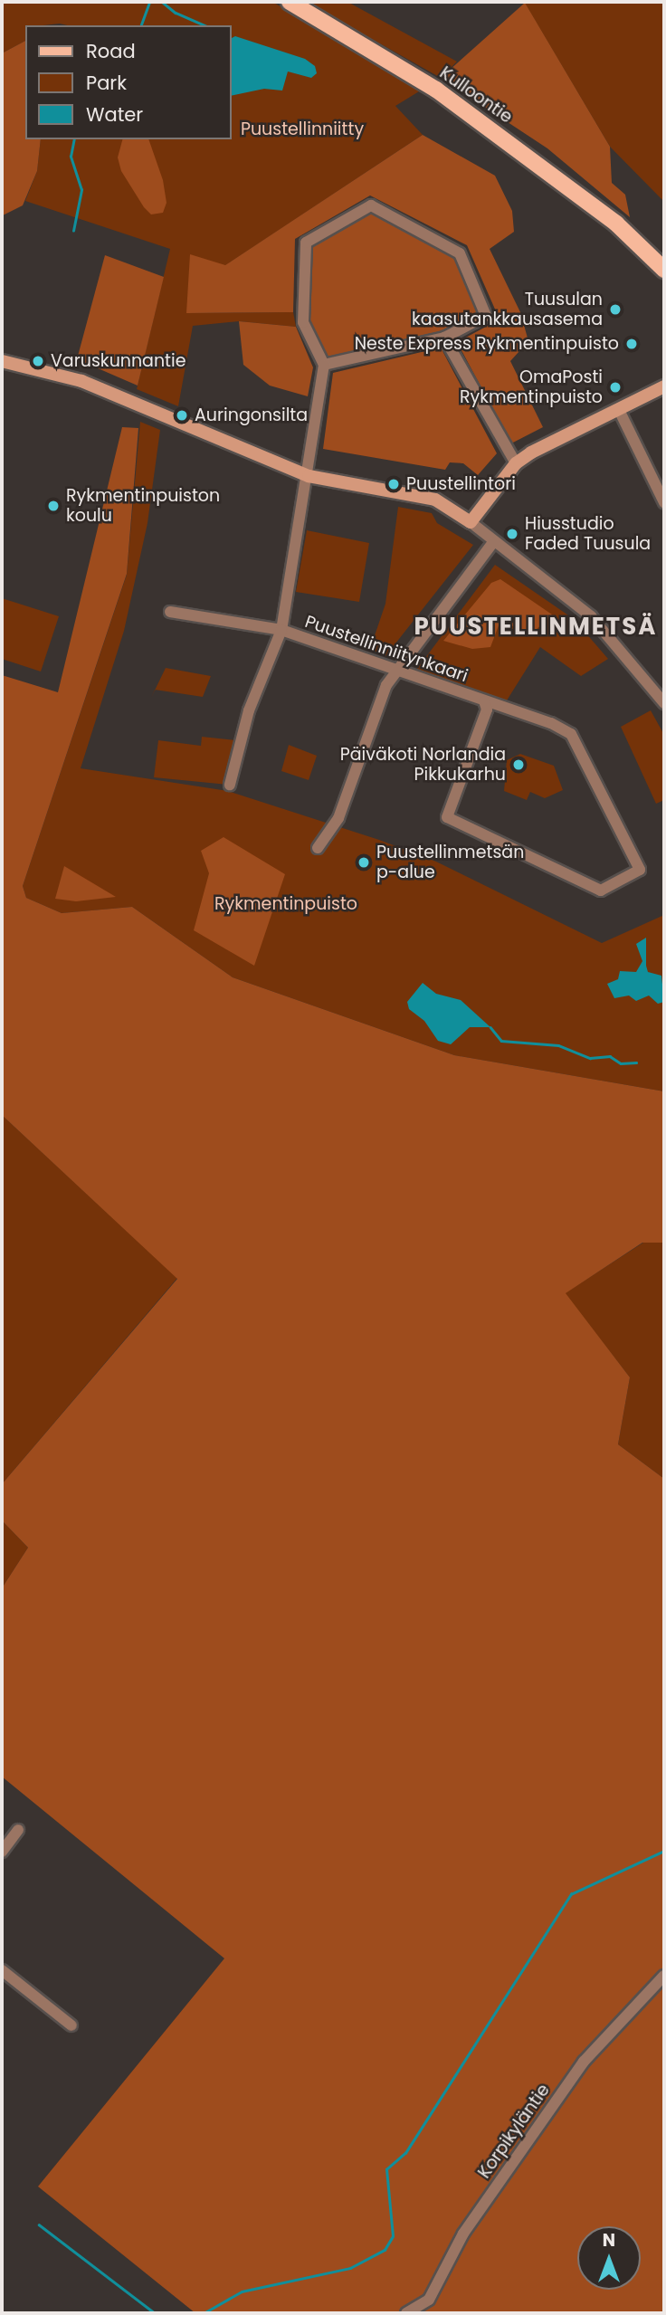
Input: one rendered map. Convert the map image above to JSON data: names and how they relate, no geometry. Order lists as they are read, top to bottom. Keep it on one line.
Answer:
{"streets":{"main road":["Kulloontie"],"street":["Puustellinniitynkaari","Korpikyläntie"]},"districts":["PUUSTELLINMETSÄ"],"parks":["Puustellinniitty","Rykmentinpuisto"],"places":["Tuusulan kaasutankkausasema","Neste Express Rykmentinpuisto","Varuskunnantie","OmaPosti Rykmentinpuisto","Auringonsilta","Puustellintori","Rykmentinpuiston koulu","Hiusstudio Faded Tuusula","Päiväkoti Norlandia Pikkukarhu","Puustellinmetsän p-alue"],"legend":["Road","Park","Water"],"north":"top"}
